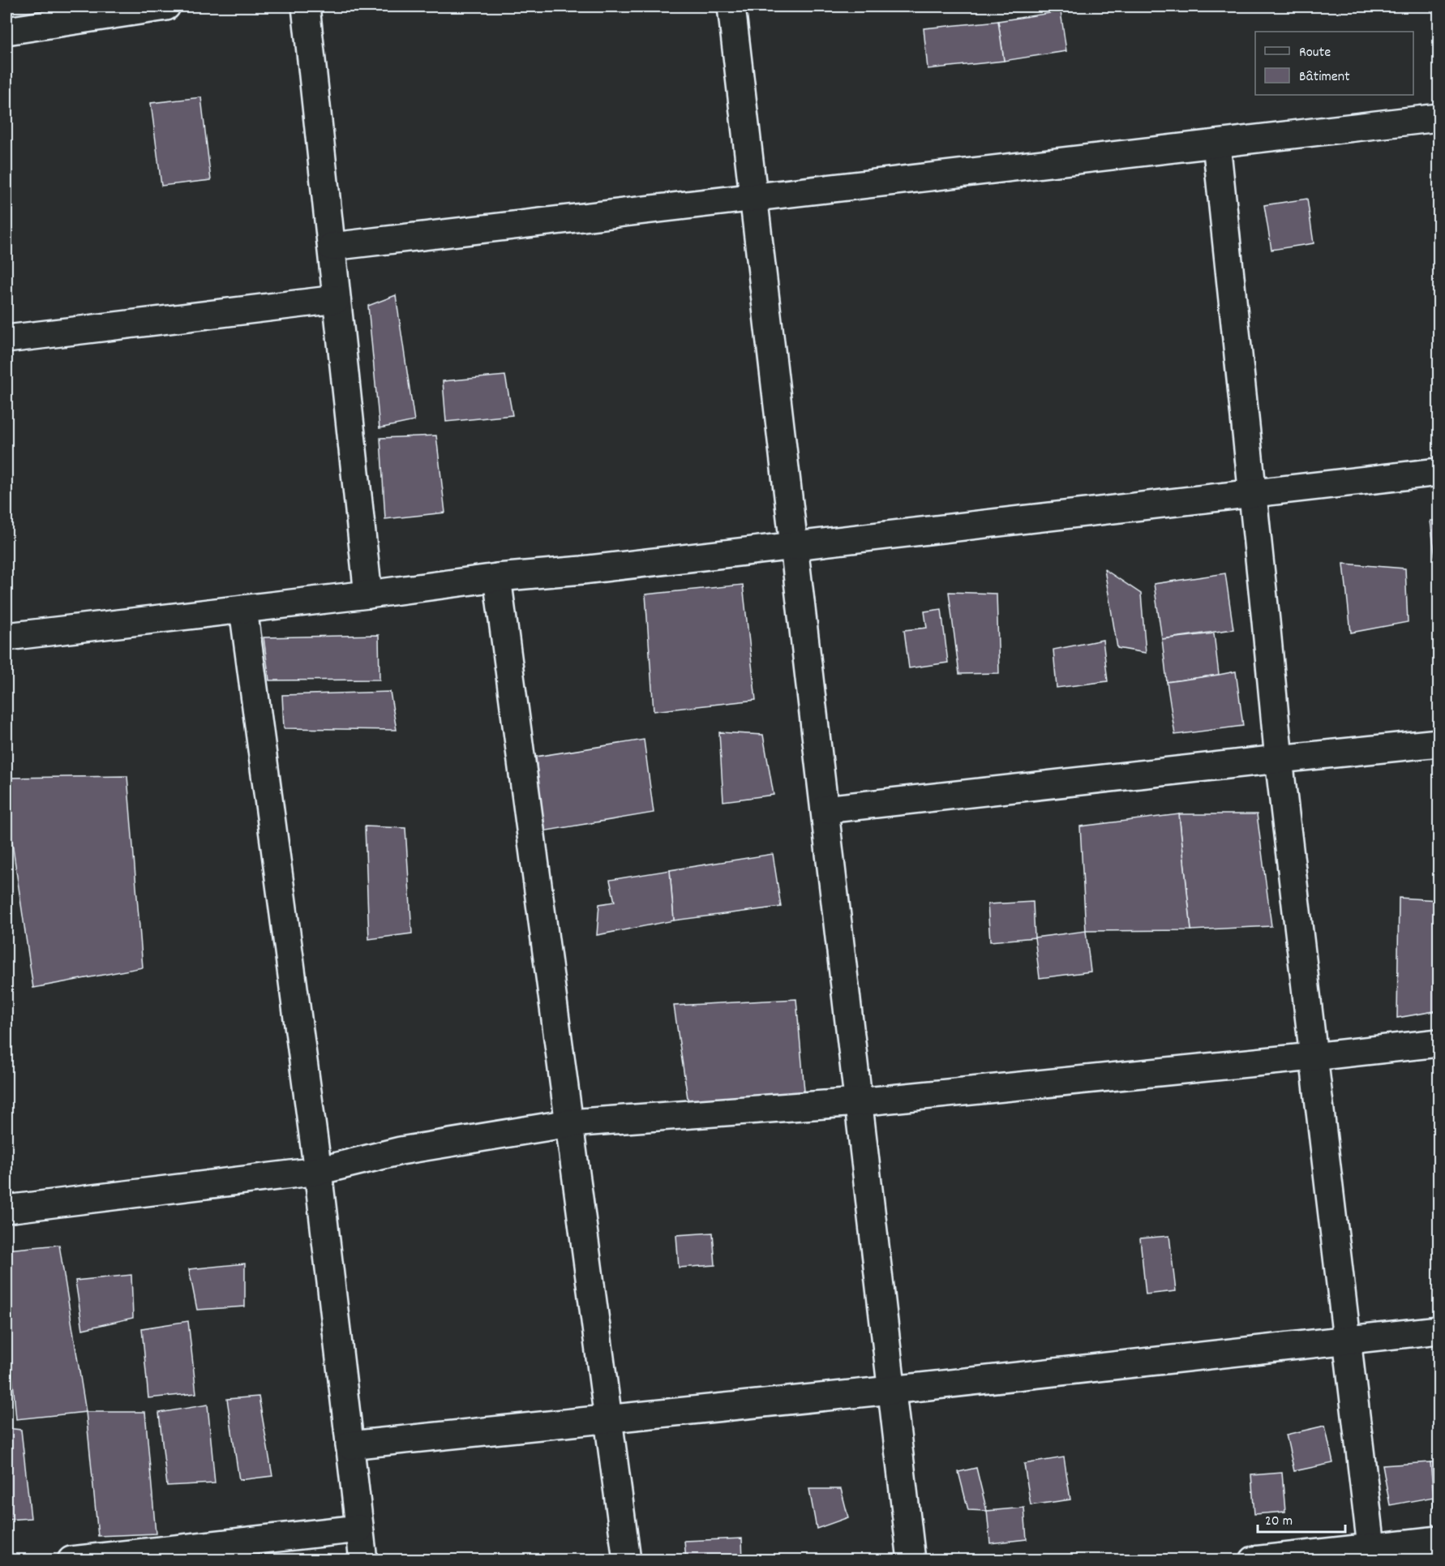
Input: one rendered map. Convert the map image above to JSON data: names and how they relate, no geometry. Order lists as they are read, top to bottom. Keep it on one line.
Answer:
{"legend":["Route","Bâtiment"],"scale_bar":"20 m"}
